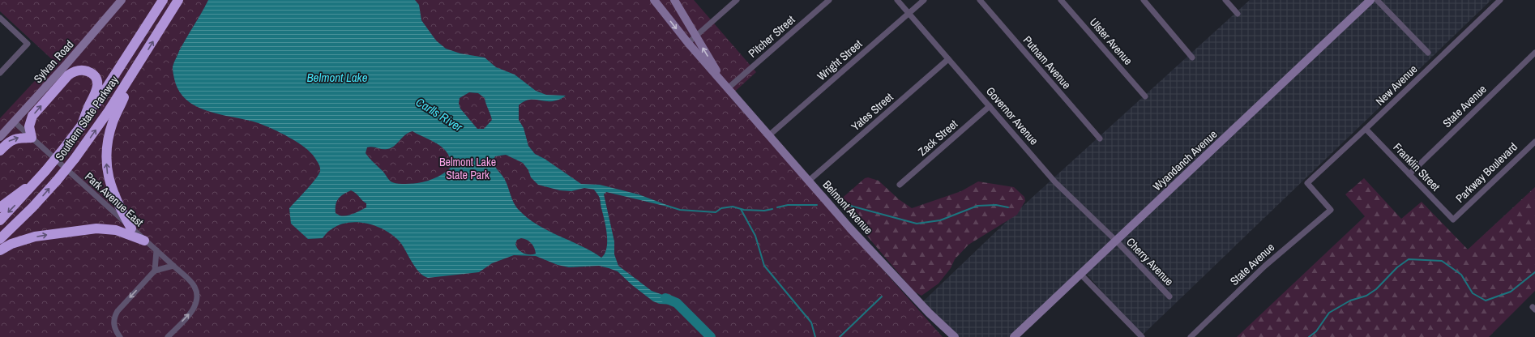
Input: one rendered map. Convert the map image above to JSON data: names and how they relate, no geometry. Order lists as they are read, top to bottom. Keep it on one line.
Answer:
{"streets":{"highway":["Southern State Parkway"],"street":["Pitcher Street","Ulster Avenue","Wright Street","Sylvan Road","Putnam Avenue","New Avenue","State Avenue","Yates Street","Governor Avenue","Zack Street","Wyandanch Avenue","Franklin Street","Parkway Boulevard","Park Avenue East","Belmont Avenue","Cherry Avenue"]},"crossings":[["Pitcher Street","Belmont Avenue"],["Wright Street","Governor Avenue"],["Wright Street","Belmont Avenue"],["Sylvan Road","Park Avenue East"],["New Avenue","State Avenue"],["New Avenue","Franklin Street"],["State Avenue","Franklin Street"],["Yates Street","Governor Avenue"],["Yates Street","Belmont Avenue"],["Governor Avenue","Zack Street"],["Governor Avenue","Wyandanch Avenue"],["Governor Avenue","Cherry Avenue"],["Wyandanch Avenue","Cherry Avenue"],["Franklin Street","Parkway Boulevard"]],"water":["Belmont Lake","Carlls River"],"parks":["Belmont Lake State Park"]}
